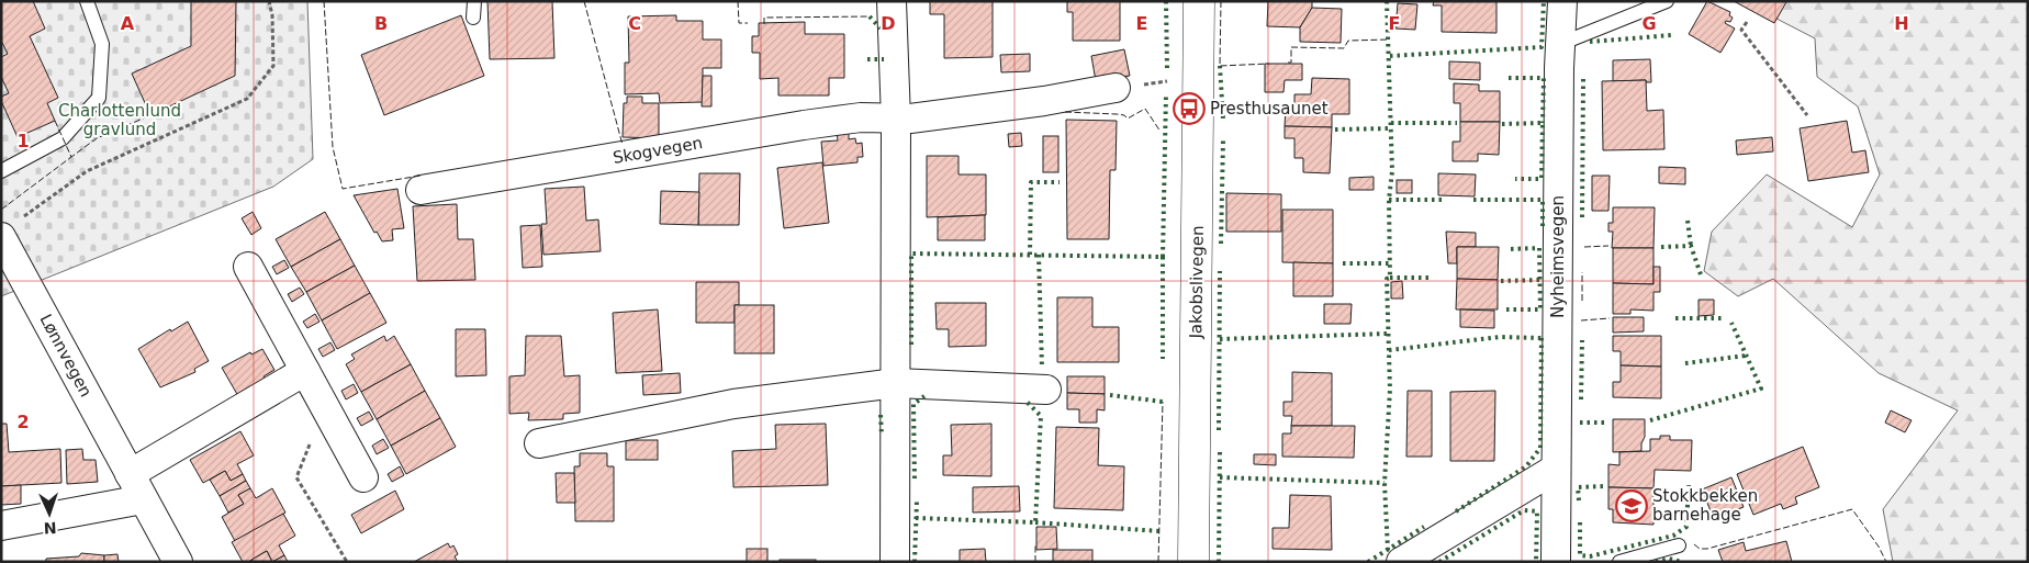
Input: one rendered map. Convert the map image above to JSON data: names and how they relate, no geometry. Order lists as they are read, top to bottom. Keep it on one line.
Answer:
{"streets":{"street":["Skogvegen","Nyheimsvegen","Jakobslivegen","Lønnvegen"]},"parks":["Charlottenlund gravlund"],"places":{"bus stop":["Presthusaunet"],"school or university":["Stokkbekken barnehage"]},"north":"bottom","grid":{"columns":["A","B","C","D","E","F","G","H"],"rows":["1","2"]}}
